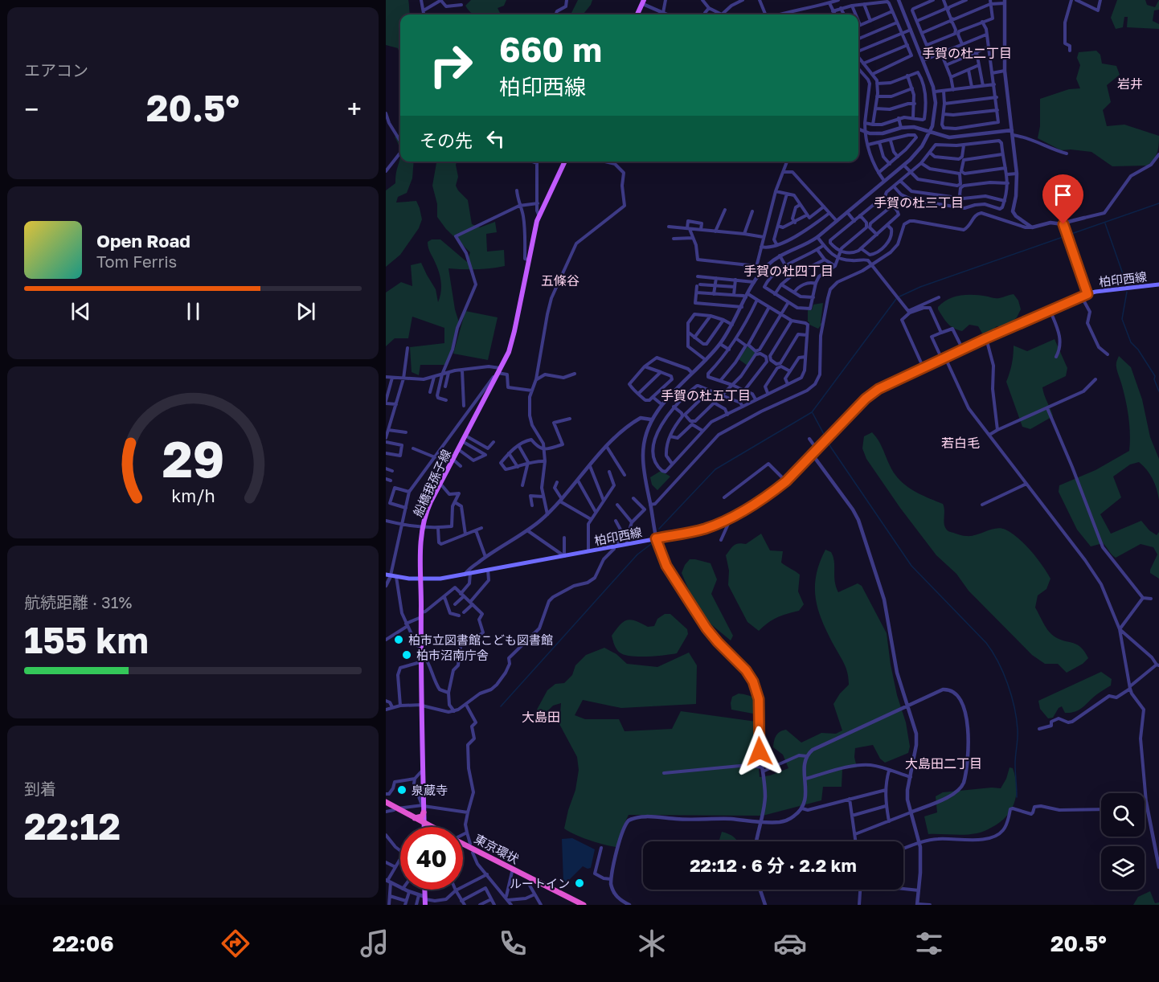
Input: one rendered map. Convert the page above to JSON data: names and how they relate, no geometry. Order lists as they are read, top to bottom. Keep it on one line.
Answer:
{"streets":{"highway":["東京環状"],"main road":["柏印西線","船橋我孫子線"]},"crossings":[["柏印西線","船橋我孫子線"],["船橋我孫子線","東京環状"]],"districts":["手賀の杜二丁目","岩井","手賀の杜三丁目","手賀の杜四丁目","五條谷","手賀の杜五丁目","若白毛","大島田","大島田二丁目"],"places":["柏市立図書館こども図書館","柏市沼南庁舎","泉蔵寺","ルートイン"],"page":{"tile":["エアコン",["航続距離 · 31%","155 km"],["到着","22:12"]],"turn":["660 m","柏印西線"],"heat":["−","20.5°","+"],"then":"その先","song":["Open Road","Tom Ferris"],"limit":"40","trip":"22:12 · 6 分 · 2.2 km","tabs":["22:06","20.5°"],"gauge":["29","km/h"]}}
